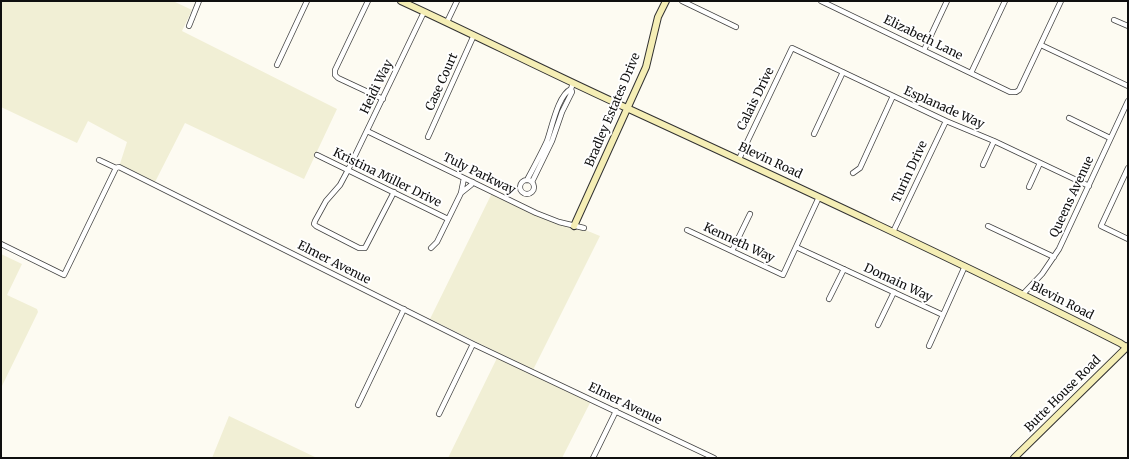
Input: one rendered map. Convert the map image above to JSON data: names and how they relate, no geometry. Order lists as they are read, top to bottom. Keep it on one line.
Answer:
{"streets":{"street":["Elizabeth Lane","Case Court","Heidi Way","Calais Drive","Esplanade Way","Bradley Estates Drive","Blevin Road","Turin Drive","Tuly Parkway","Kristina Miller Drive","Queens Avenue","Kenneth Way","Elmer Avenue","Domain Way","Butte House Road"]},"crossings":[["Case Court","Blevin Road"],["Heidi Way","Blevin Road"],["Heidi Way","Tuly Parkway"],["Heidi Way","Kristina Miller Drive"],["Calais Drive","Esplanade Way"],["Calais Drive","Blevin Road"],["Esplanade Way","Turin Drive"],["Esplanade Way","Queens Avenue"],["Bradley Estates Drive","Blevin Road"],["Bradley Estates Drive","Tuly Parkway"],["Blevin Road","Turin Drive"],["Blevin Road","Queens Avenue"],["Blevin Road","Domain Way"],["Blevin Road","Butte House Road"],["Kenneth Way","Domain Way"]]}
